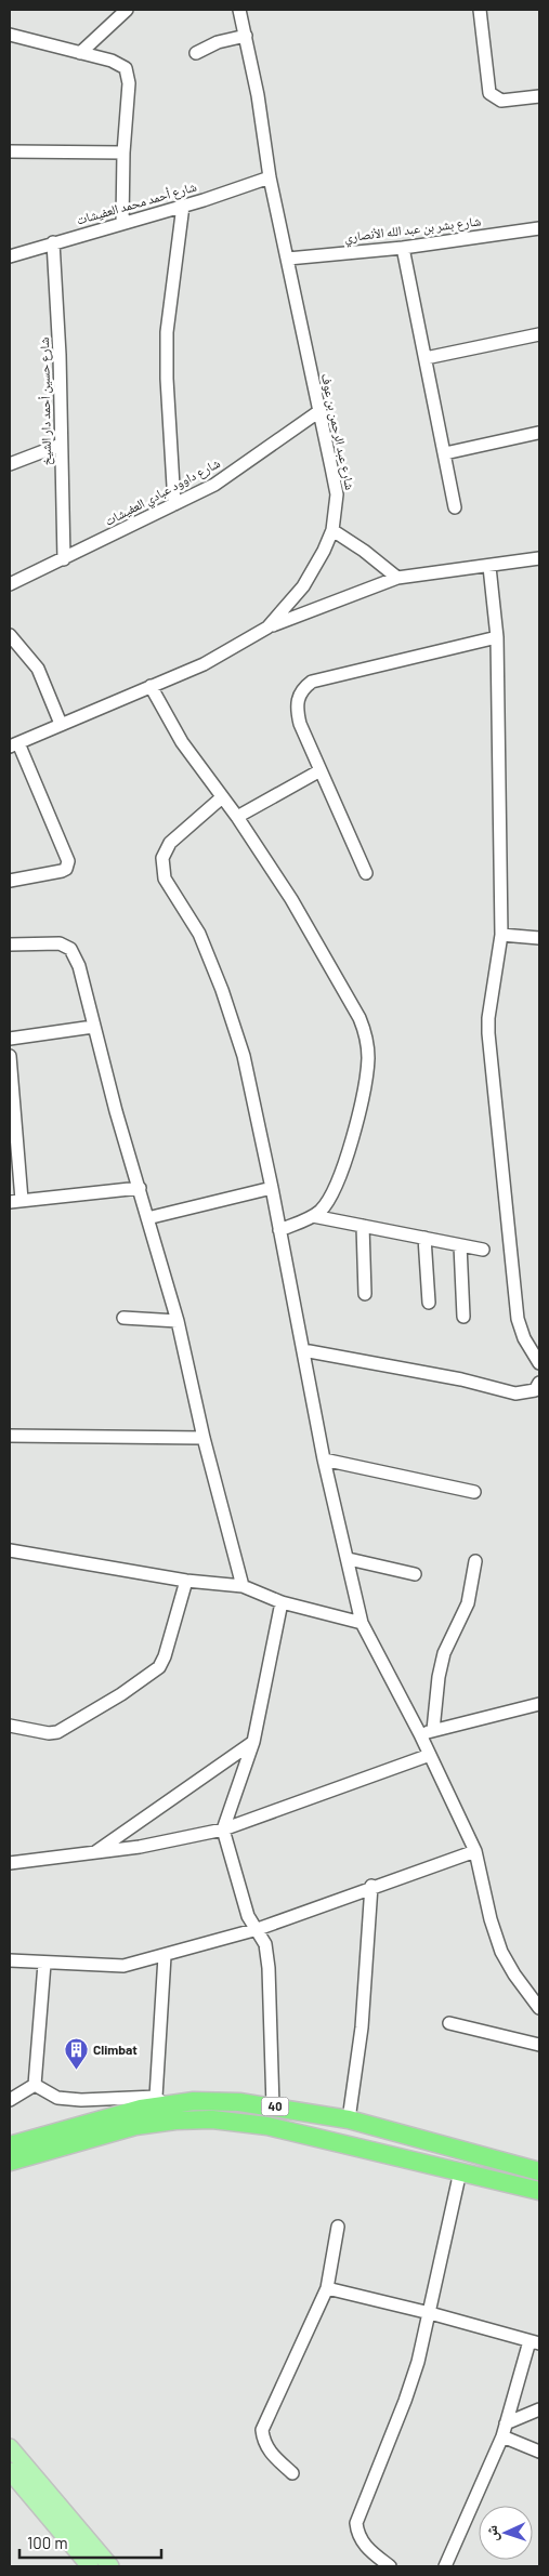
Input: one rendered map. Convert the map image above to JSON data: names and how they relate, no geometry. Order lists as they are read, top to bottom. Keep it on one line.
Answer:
{"streets":{"highway":["40"],"street":["شارع أحمد محمد العفيشات","شارع بشر بن عبد الله الأنصاري","شارع حسين أحمد دار الشيخ","شارع عبد الرحمن بن عوف","شارع داوود عبادي العفيشات"]},"crossings":[["شارع أحمد محمد العفيشات","شارع حسين أحمد دار الشيخ"],["شارع أحمد محمد العفيشات","شارع عبد الرحمن بن عوف"],["شارع بشر بن عبد الله الأنصاري","شارع عبد الرحمن بن عوف"],["شارع حسين أحمد دار الشيخ","شارع داوود عبادي العفيشات"],["شارع عبد الرحمن بن عوف","شارع داوود عبادي العفيشات"]],"places":{"building":["Climbat"]},"scale_bar":"100 m","north":"left"}
